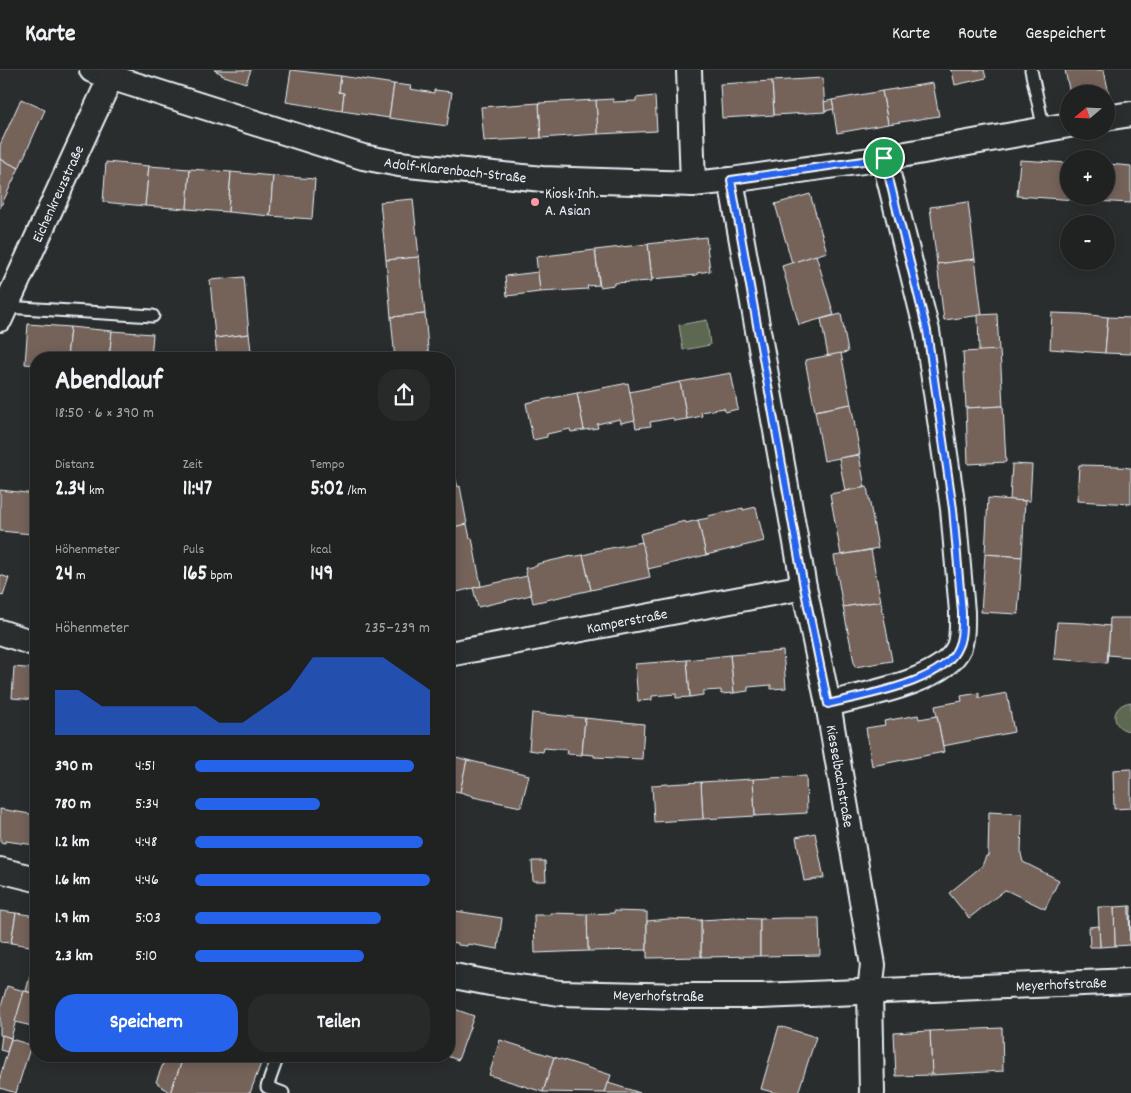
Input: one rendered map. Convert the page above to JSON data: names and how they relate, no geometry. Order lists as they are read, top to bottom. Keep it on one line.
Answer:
{"streets":{"street":["Adolf-Klarenbach-Straße","Eichenkreuzstraße","Kamperstraße","Kiesselbachstraße","Meyerhofstraße"]},"crossings":[["Adolf-Klarenbach-Straße","Eichenkreuzstraße"],["Adolf-Klarenbach-Straße","Kiesselbachstraße"],["Kamperstraße","Kiesselbachstraße"],["Kiesselbachstraße","Meyerhofstraße"]],"places":["Kiosk Inh. A. Asian"],"north":"left","page":{"header":"Karte","nav":["Karte","Route","Gespeichert"],"map_buttons":["+","−"],"heading":["Abendlauf","18:50 · 6 × 390 m"],"stats":[["Distanz","2.34 km"],["Zeit","11:47"],["Tempo","5:02 /km"],["Höhenmeter","24 m"],["Puls","165 bpm"],["kcal","149"]],"chart":["Höhenmeter","235–239 m"],"list":[{"name":"390 m","note":"4:51"},{"name":"780 m","note":"5:34"},{"name":"1.2 km","note":"4:48"},{"name":"1.6 km","note":"4:46"},{"name":"1.9 km","note":"5:03"},{"name":"2.3 km","note":"5:10"}],"buttons":["Speichern","Teilen"]}}
